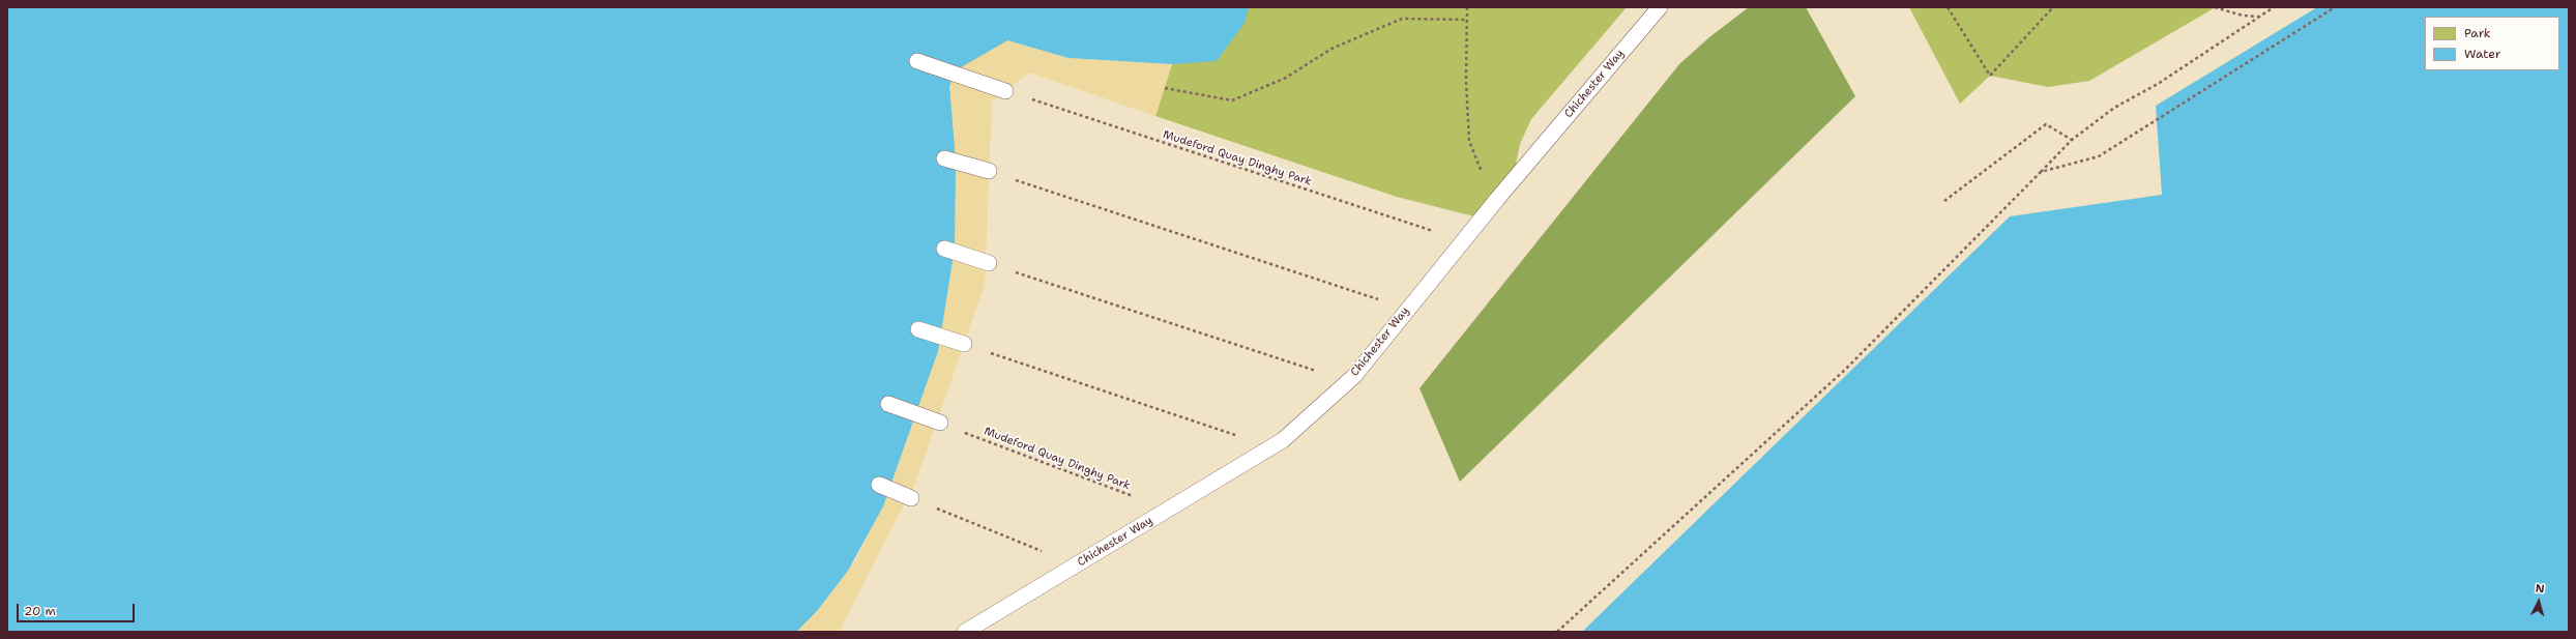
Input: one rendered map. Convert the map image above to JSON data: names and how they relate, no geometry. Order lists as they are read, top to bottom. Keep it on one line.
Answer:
{"streets":{"lane":["Chichester Way"],"path":["Mudeford Quay Dinghy Park"]},"crossings":[["Chichester Way","Mudeford Quay Dinghy Park"]],"legend":["Park","Water"],"scale_bar":"20 m","north":"top"}
